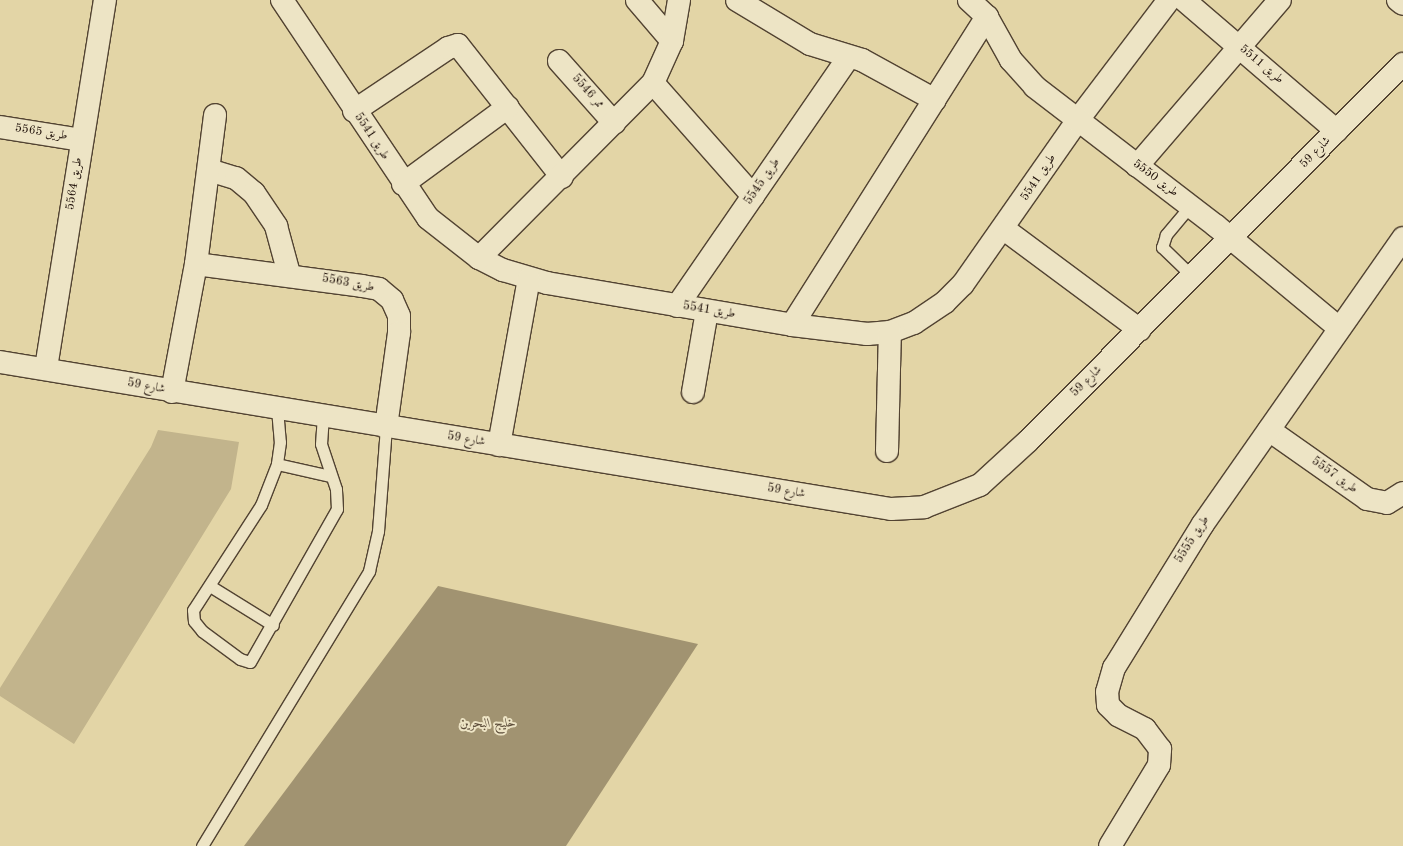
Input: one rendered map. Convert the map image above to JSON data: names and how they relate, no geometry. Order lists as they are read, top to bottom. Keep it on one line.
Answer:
{"streets":{"street":["طريق 5511","ممر 5546","طريق 5565","طريق 5541","شارع 59","طريق 5550","طريق 5545","طريق 5564","طريق 5563","طريق 5557","طريق 5555"]},"crossings":[["طريق 5511","شارع 59"],["طريق 5565","طريق 5564"],["طريق 5541","طريق 5550"],["طريق 5541","طريق 5545"],["شارع 59","طريق 5550"],["شارع 59","طريق 5564"],["شارع 59","طريق 5563"],["طريق 5550","طريق 5555"],["طريق 5557","طريق 5555"]],"water":["خليج البحرين"]}
